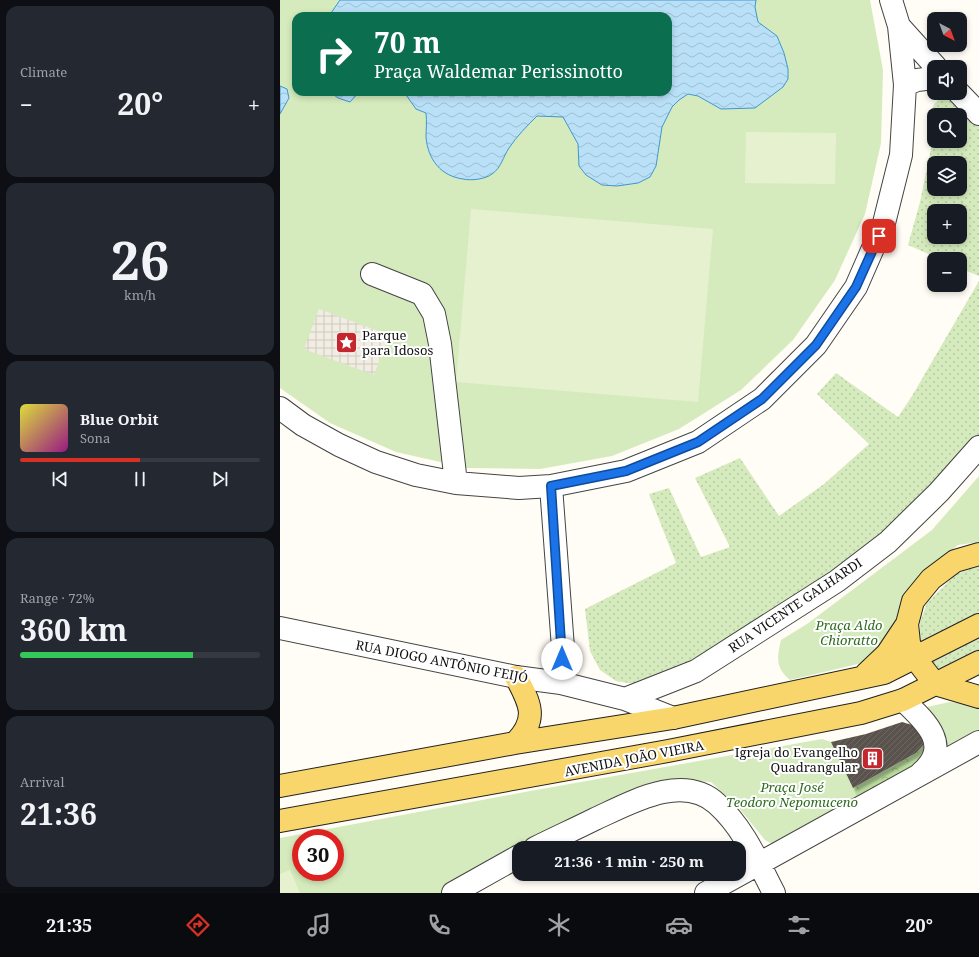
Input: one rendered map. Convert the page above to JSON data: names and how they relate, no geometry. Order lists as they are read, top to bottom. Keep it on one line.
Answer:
{"streets":{"main road":["AVENIDA JOÃO VIEIRA"],"street":["RUA VICENTE GALHARDI","RUA DIOGO ANTÔNIO FEIJÓ"]},"crossings":[["RUA VICENTE GALHARDI","RUA DIOGO ANTÔNIO FEIJÓ"]],"parks":["Praça Aldo Chioratto","Praça José Teodoro Nepomuceno"],"places":{"place":["Parque para Idosos"],"building":["Igreja do Evangelho Quadrangular"]},"north":"bottom right","page":{"tile":["Climate",["26","km/h"],["Range · 72%","360 km"],["Arrival","21:36"]],"map_buttons":["+","−"],"turn":["70 m","Praça Waldemar Perissinotto"],"heat":["−","20°","+"],"song":["Blue Orbit","Sona"],"limit":"30","trip":"21:36 · 1 min · 250 m","tabs":["21:35","20°"]}}
